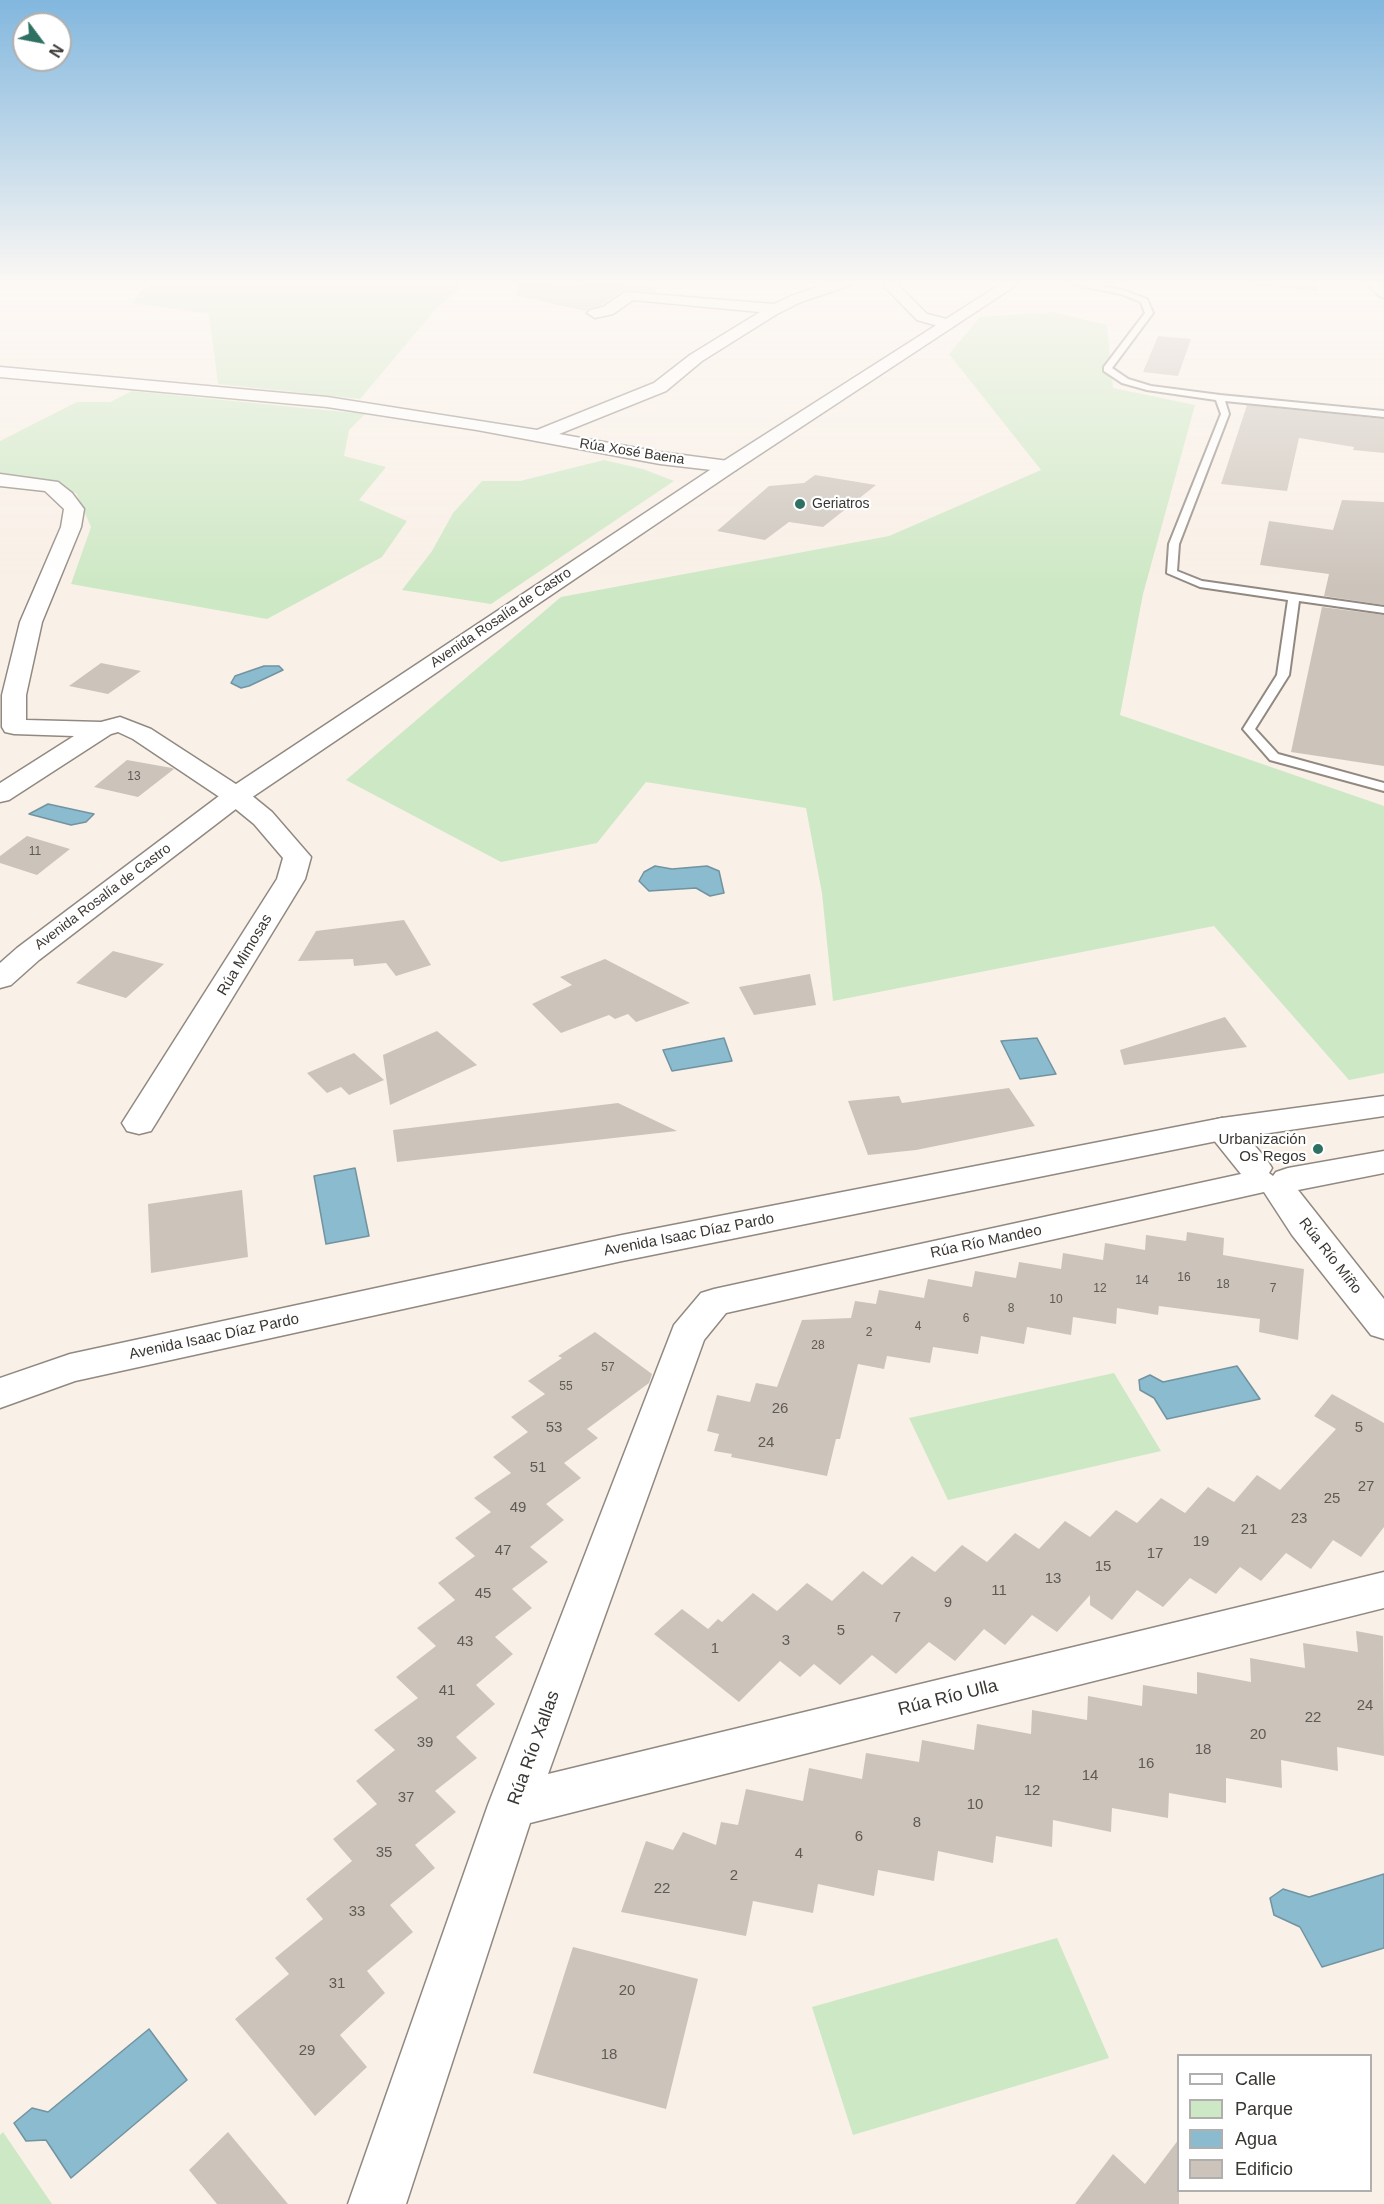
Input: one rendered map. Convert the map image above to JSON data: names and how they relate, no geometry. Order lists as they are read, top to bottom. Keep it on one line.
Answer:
{"streets":{"street":["Rúa Xosé Baena","Avenida Rosalía de Castro","Rúa Mimosas","Avenida Isaac Díaz Pardo","Rúa Río Mandeo","Rúa Río Miño","Rúa Río Ulla","Rúa Río Xallas"]},"crossings":[["Rúa Xosé Baena","Avenida Rosalía de Castro"],["Avenida Rosalía de Castro","Rúa Mimosas"],["Avenida Isaac Díaz Pardo","Rúa Río Miño"],["Rúa Río Mandeo","Rúa Río Miño"],["Rúa Río Mandeo","Rúa Río Xallas"],["Rúa Río Ulla","Rúa Río Xallas"]],"places":["Geriatros","Urbanización Os Regos"],"house_numbers":["13","11","16","14","18","12","7","10","8","6","4","2","28","57","55","26","53","5","24","51","27","25","49","23","21","19","47","17","15","13","11","45","9","7","5","3","43","1","41","24","22","20","39","18","16","14","12","37","10","8","6","35","4","2","22","33","31","20","29","18"],"legend":["Calle","Parque","Agua","Edificio"],"north":"bottom right"}
